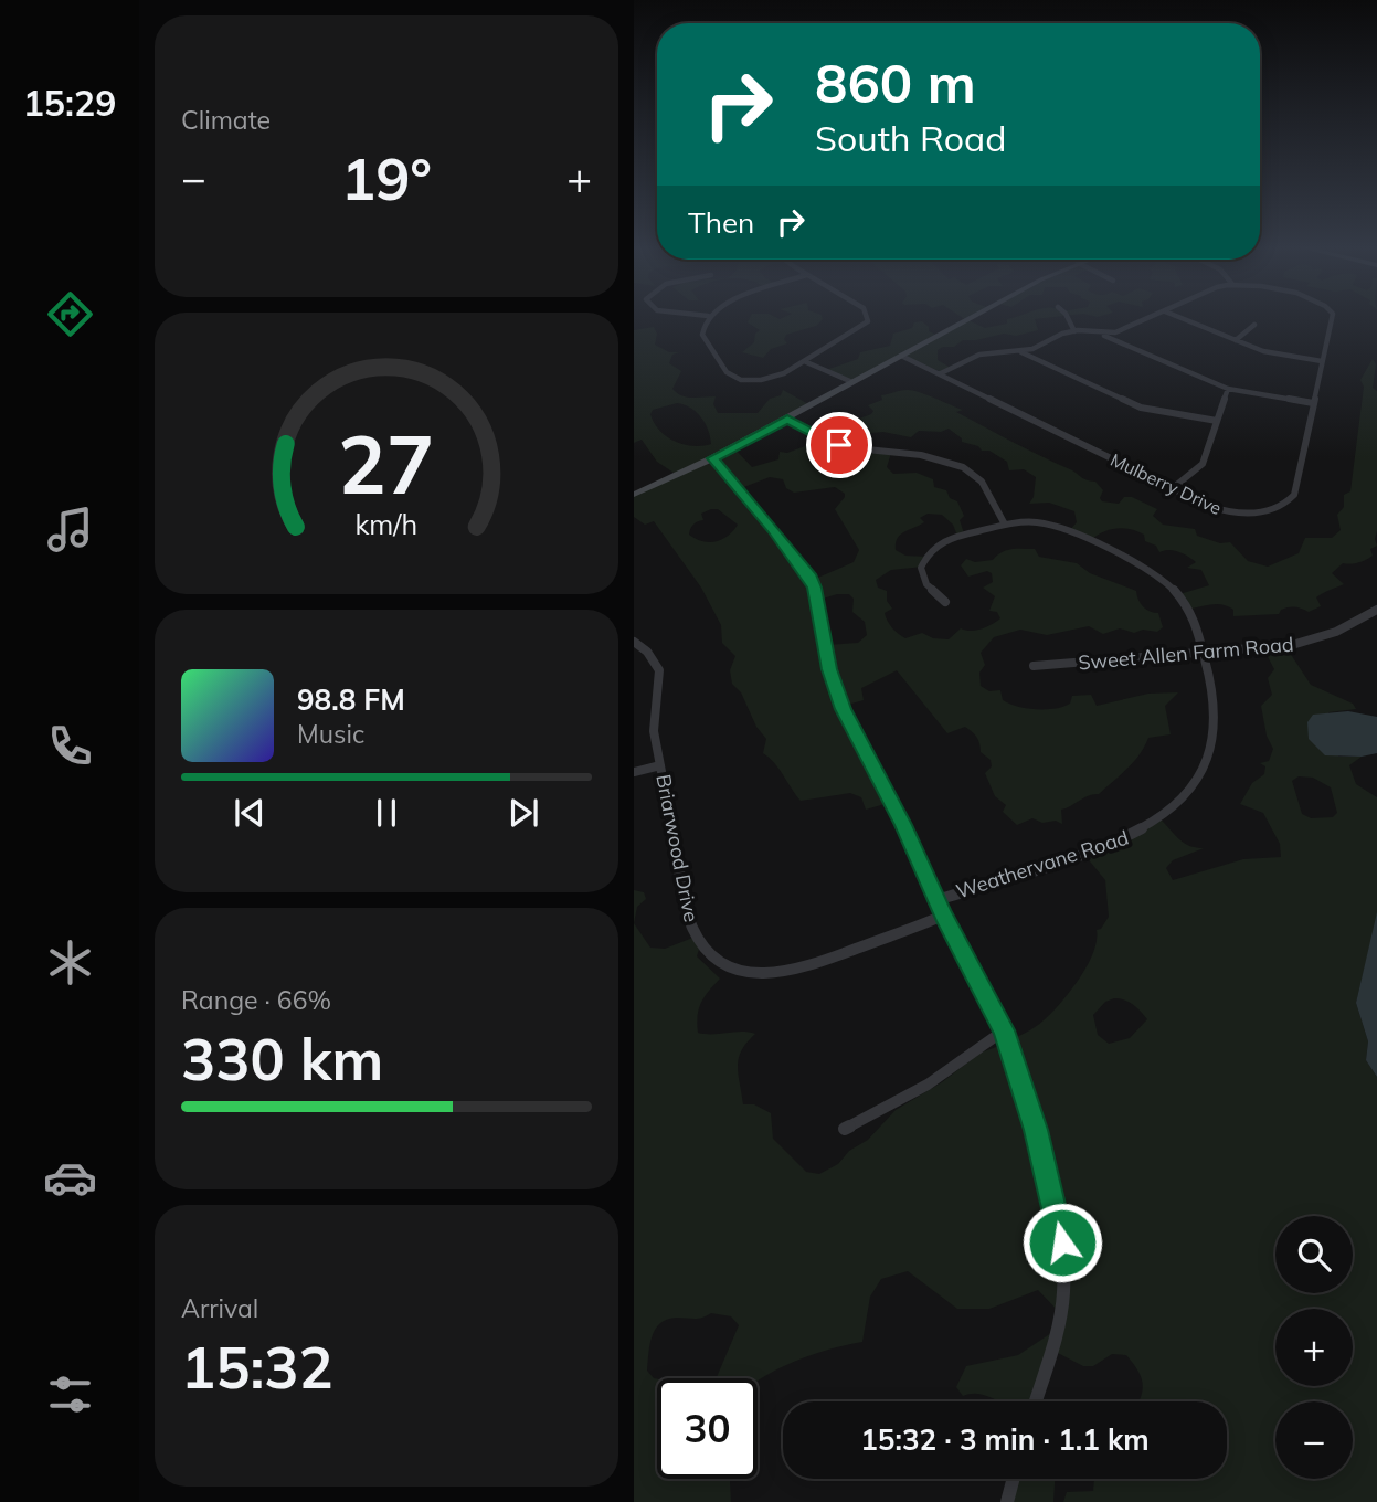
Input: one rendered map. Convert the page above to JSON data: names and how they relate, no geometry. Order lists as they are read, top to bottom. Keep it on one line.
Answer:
{"streets":{"street":["Mulberry Drive","Sweet Allen Farm Road","Briarwood Drive","Weathervane Road"]},"crossings":[["Sweet Allen Farm Road","Weathervane Road"]],"page":{"tabs":"15:29","tile":["Climate",["Range · 66%","330 km"],["Arrival","15:32"]],"turn":["860 m","South Road"],"heat":["−","19°","+"],"then":"Then","song":["98.8 FM","Music"],"map_buttons":["+","−"],"limit":"30","trip":"15:32 · 3 min · 1.1 km","gauge":["27","km/h"]}}
